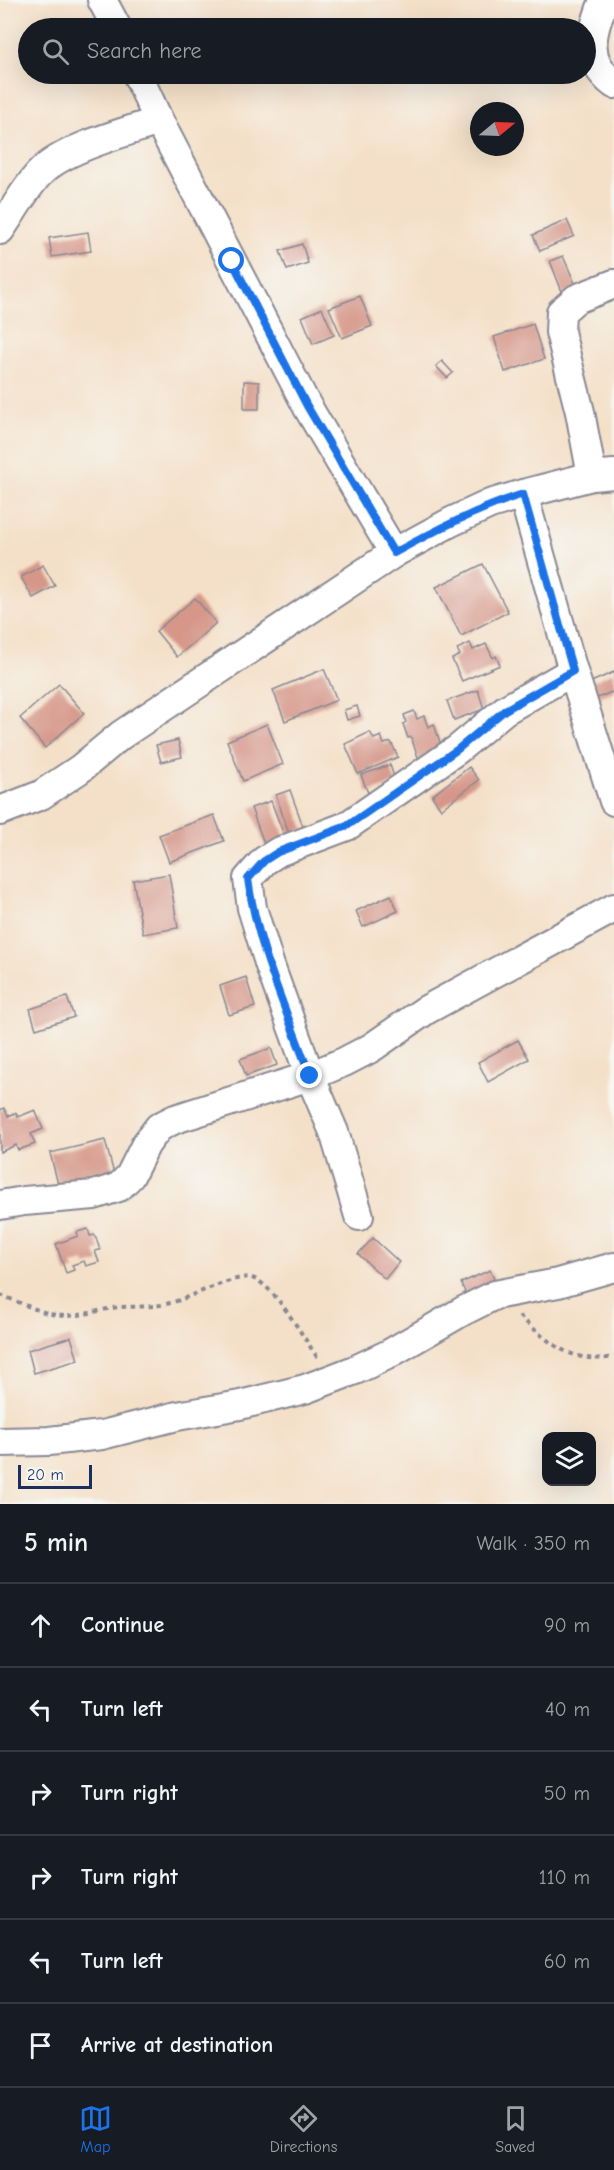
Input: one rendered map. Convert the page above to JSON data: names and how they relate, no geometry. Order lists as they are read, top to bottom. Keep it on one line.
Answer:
{"scale_bar":"20 m","north":"right","page":{"search":"Search here","scale":"20 m","heading":["5 min","Walk · 350 m"],"list":[["Continue","90 m"],["Turn left","40 m"],["Turn right","50 m"],["Turn right","110 m"],["Turn left","60 m"],"Arrive at destination"],"nav":["Map","Directions","Saved"]}}
